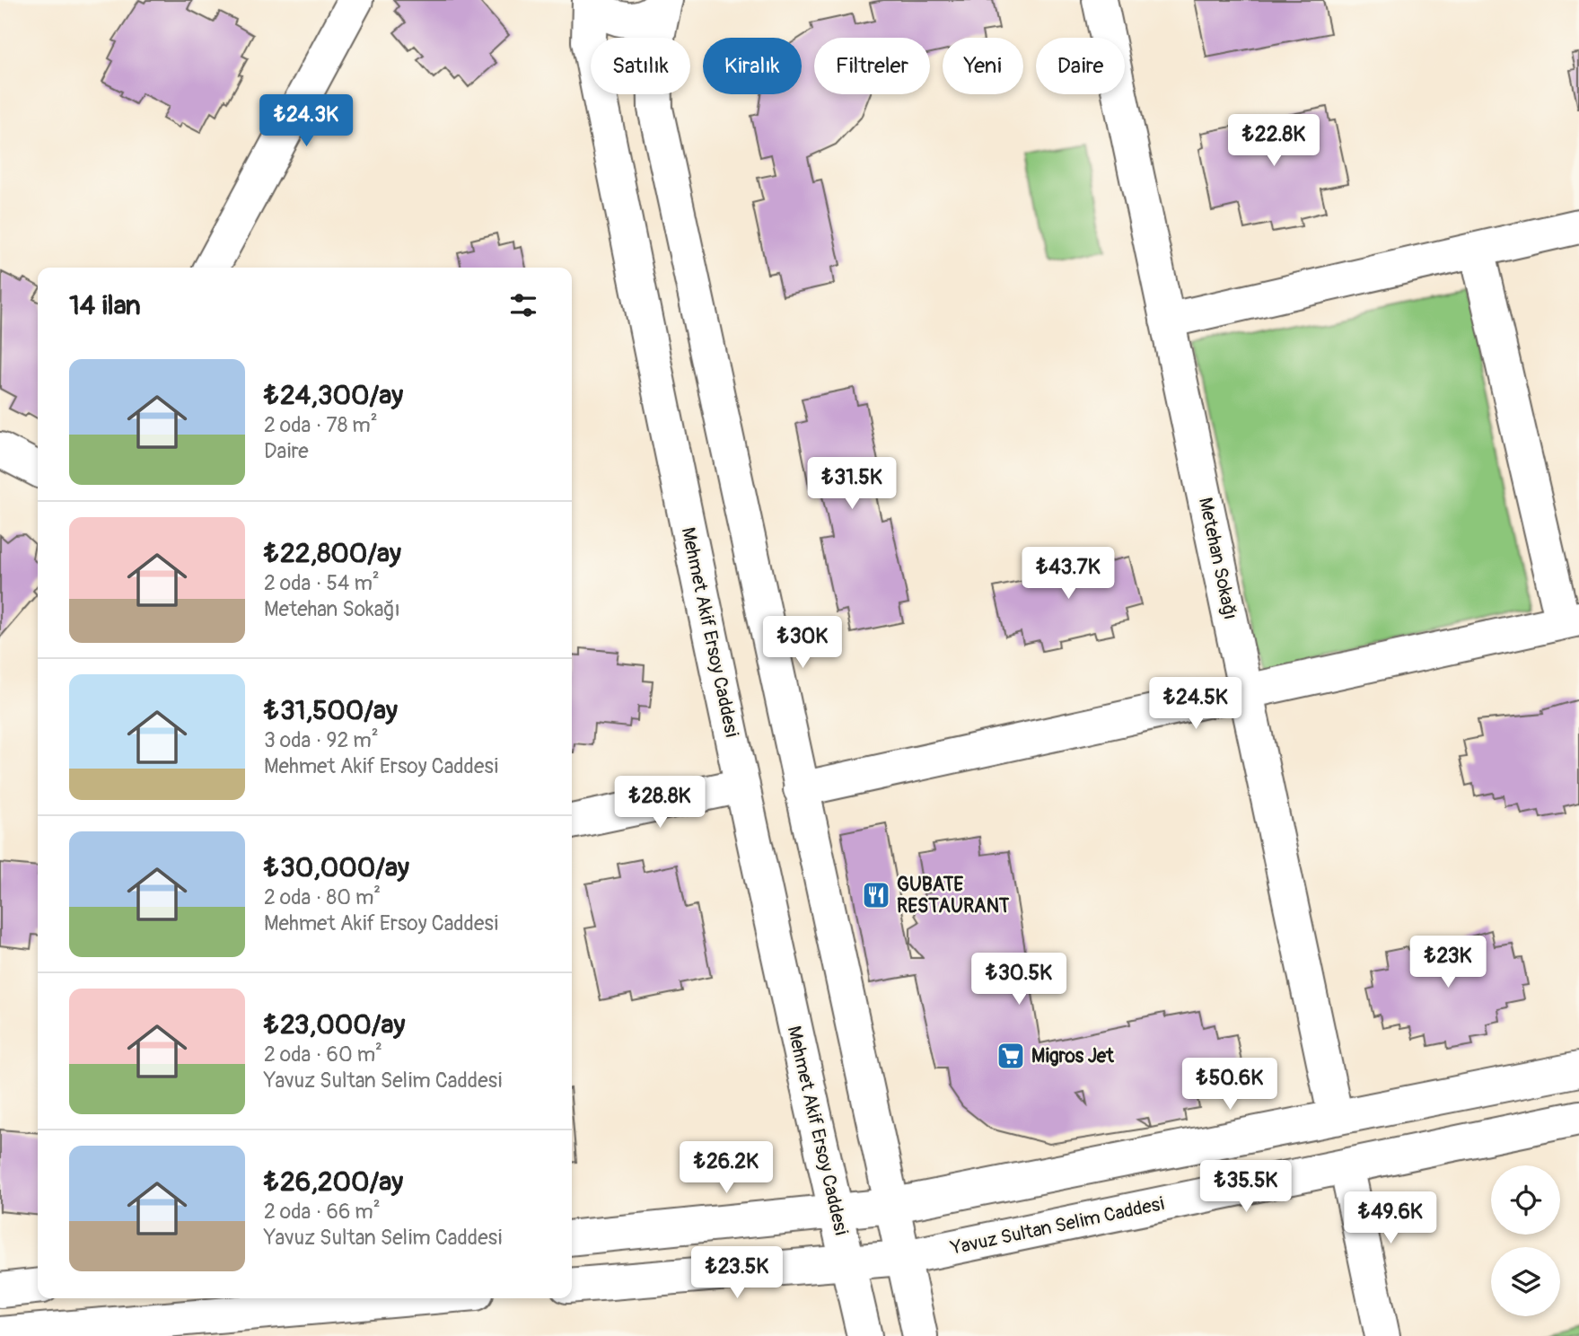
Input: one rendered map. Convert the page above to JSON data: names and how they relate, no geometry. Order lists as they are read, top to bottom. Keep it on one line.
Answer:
{"streets":{"street":["Metehan Sokağı","Mehmet Akif Ersoy Caddesi","Yavuz Sultan Selim Caddesi"]},"crossings":[["Mehmet Akif Ersoy Caddesi","Yavuz Sultan Selim Caddesi"]],"places":{"restaurant":["GUBATE RESTAURANT"],"supermarket":["Migros Jet"]},"page":{"chip":["Satılık","Kiralık","Filtreler","Yeni","Daire"],"price":["₺24.3K","₺22.8K","₺31.5K","₺43.7K","₺30K","₺24.5K","₺28.8K","₺23K","₺30.5K","₺50.6K","₺26.2K","₺35.5K","₺49.6K","₺23.5K"],"heading":"14 ilan","list":[{"name":"₺24,300/ay","note":"2 oda · 78 m² · Daire"},{"name":"₺22,800/ay","note":"2 oda · 54 m² · Metehan Sokağı"},{"name":"₺31,500/ay","note":"3 oda · 92 m² · Mehmet Akif Ersoy Caddesi"},{"name":"₺30,000/ay","note":"2 oda · 80 m² · Mehmet Akif Ersoy Caddesi"},{"name":"₺23,000/ay","note":"2 oda · 60 m² · Yavuz Sultan Selim Caddesi"},{"name":"₺26,200/ay","note":"2 oda · 66 m² · Yavuz Sultan Selim Caddesi"}]}}
